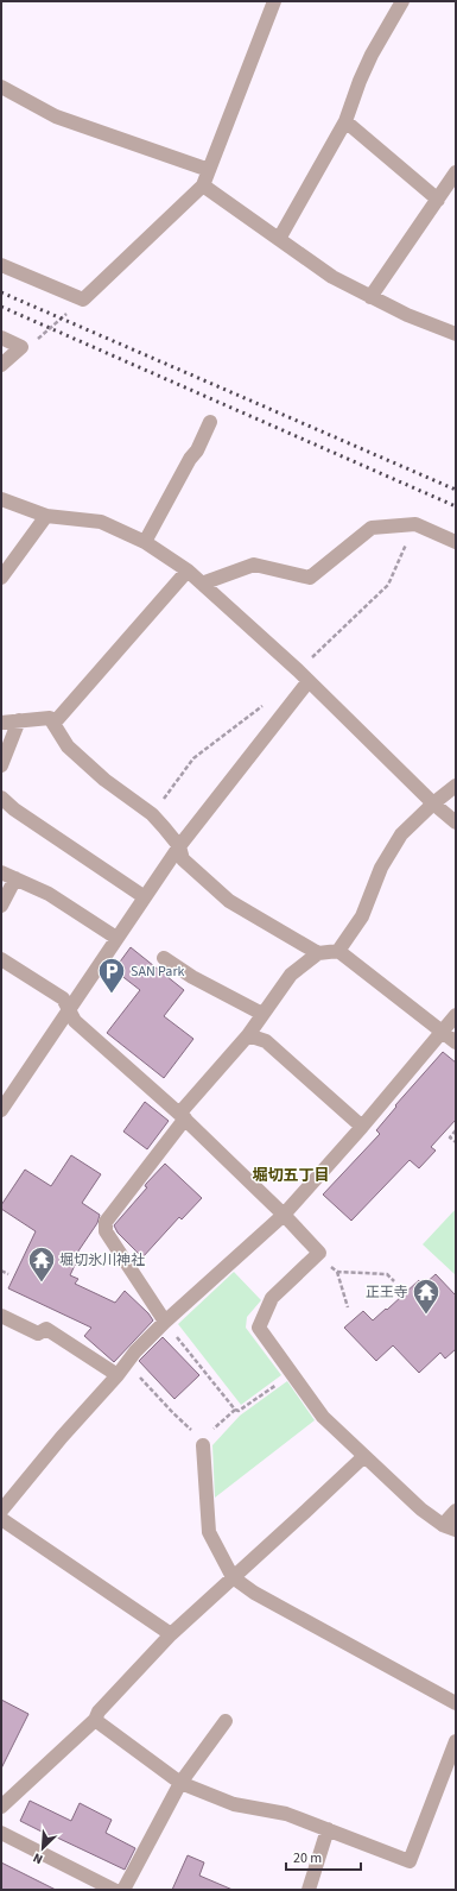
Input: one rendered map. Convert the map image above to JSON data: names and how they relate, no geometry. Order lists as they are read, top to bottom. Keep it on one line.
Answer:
{"districts":["堀切五丁目"],"places":{"parking":["SAN Park"],"temple":["堀切氷川神社","正王寺"]},"scale_bar":"20 m","north":"bottom left"}
